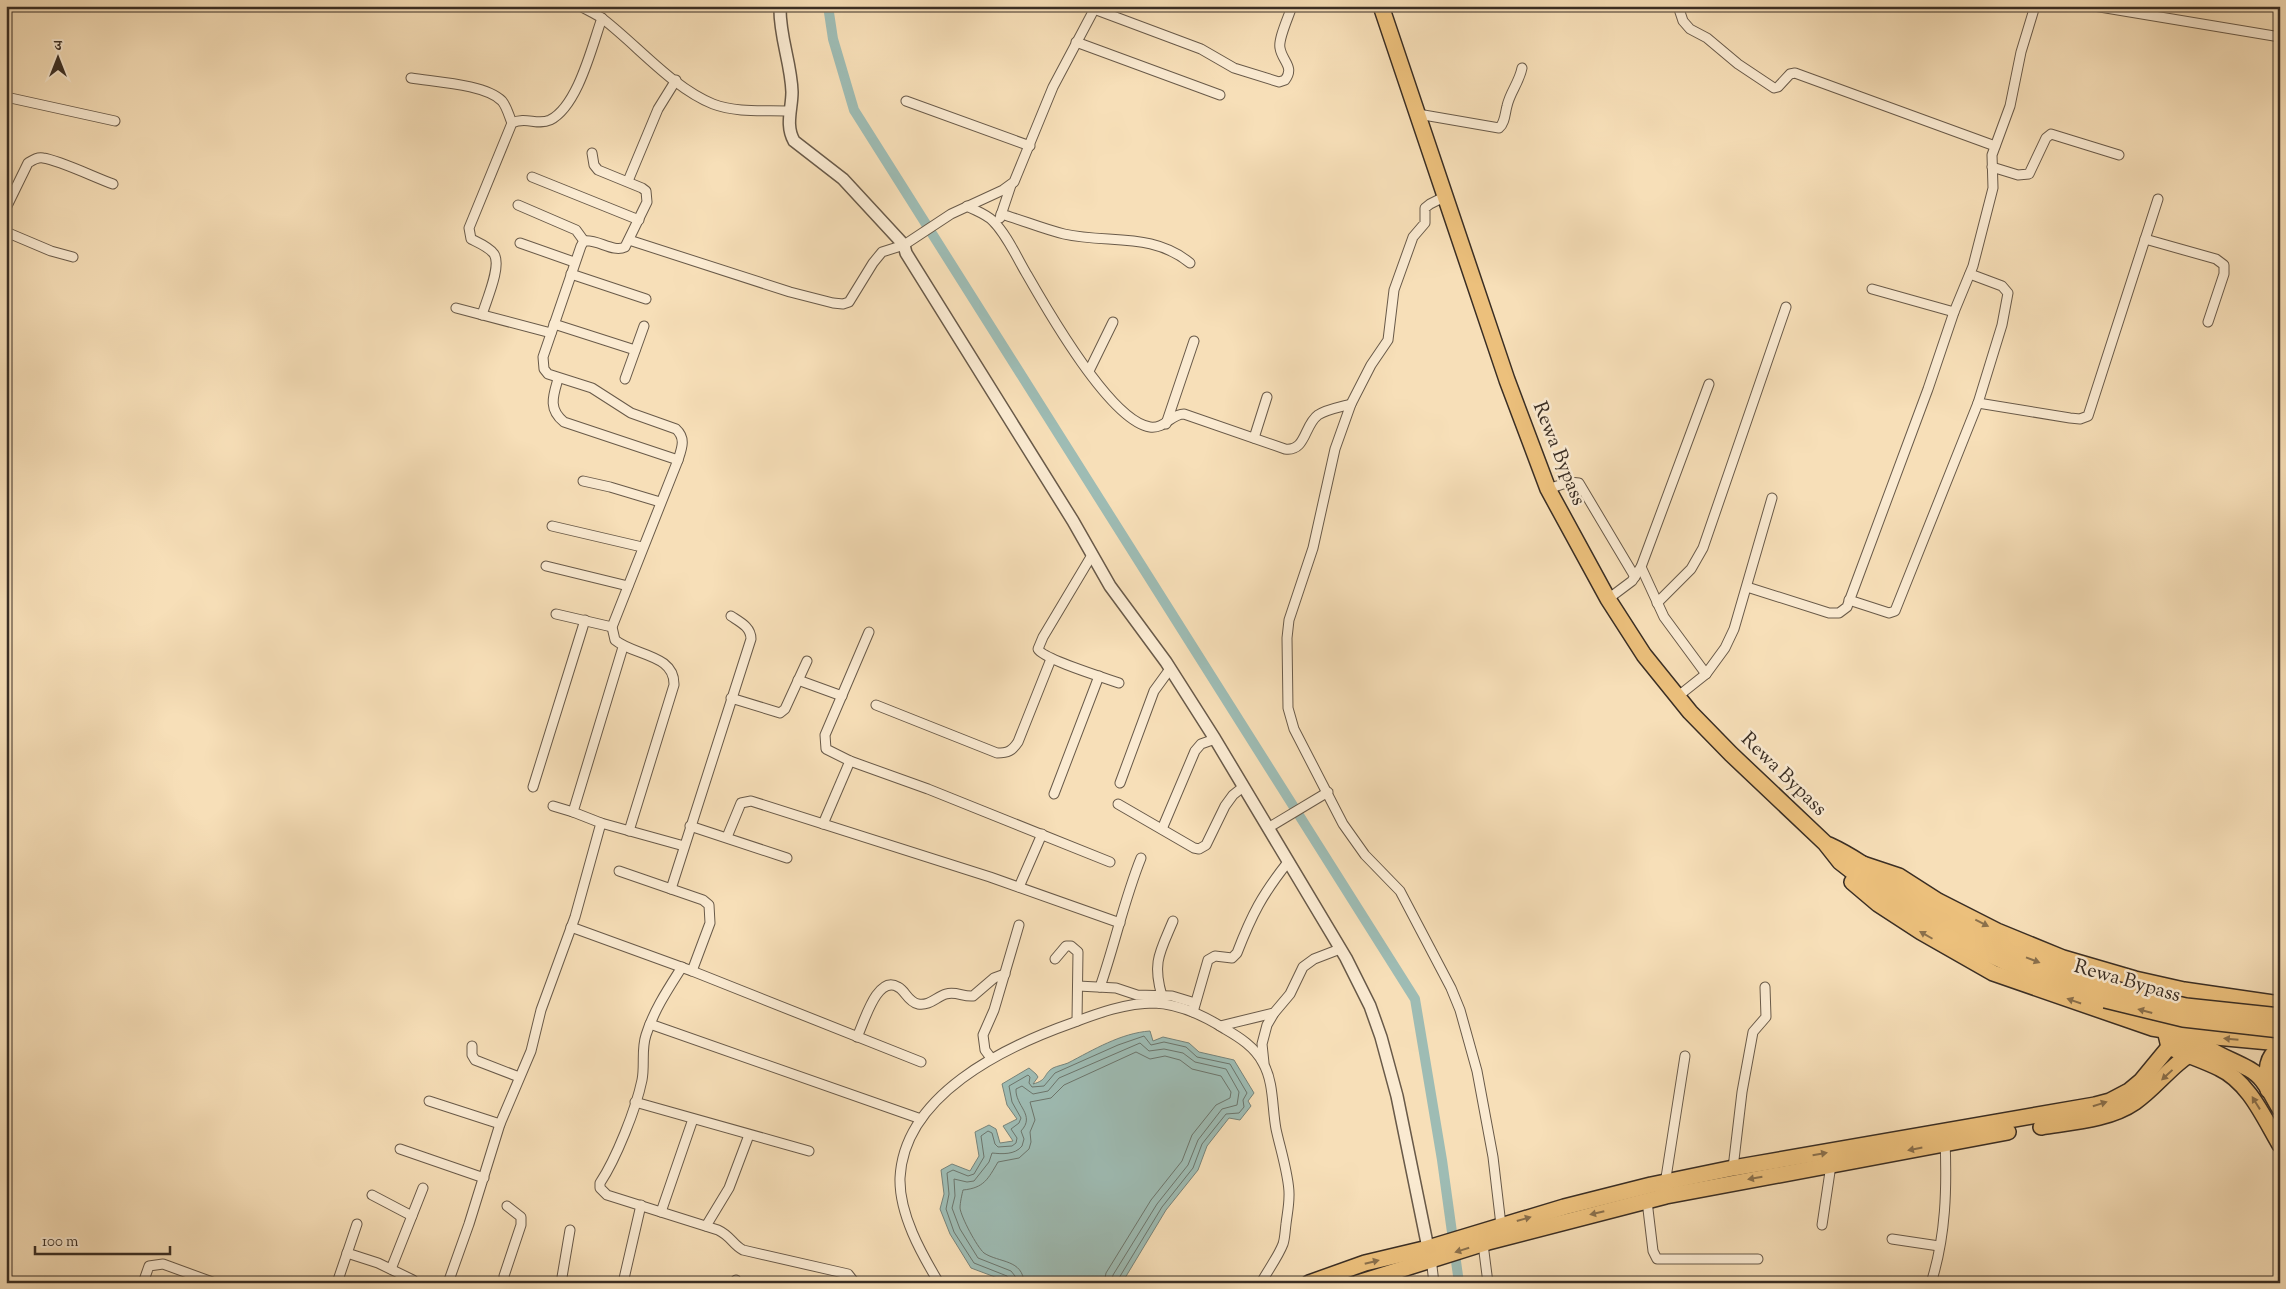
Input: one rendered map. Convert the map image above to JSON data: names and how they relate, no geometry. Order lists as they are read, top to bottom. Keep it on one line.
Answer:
{"streets":{"main road":["Rewa Bypass"]},"scale_bar":"100 m","north":"top"}
